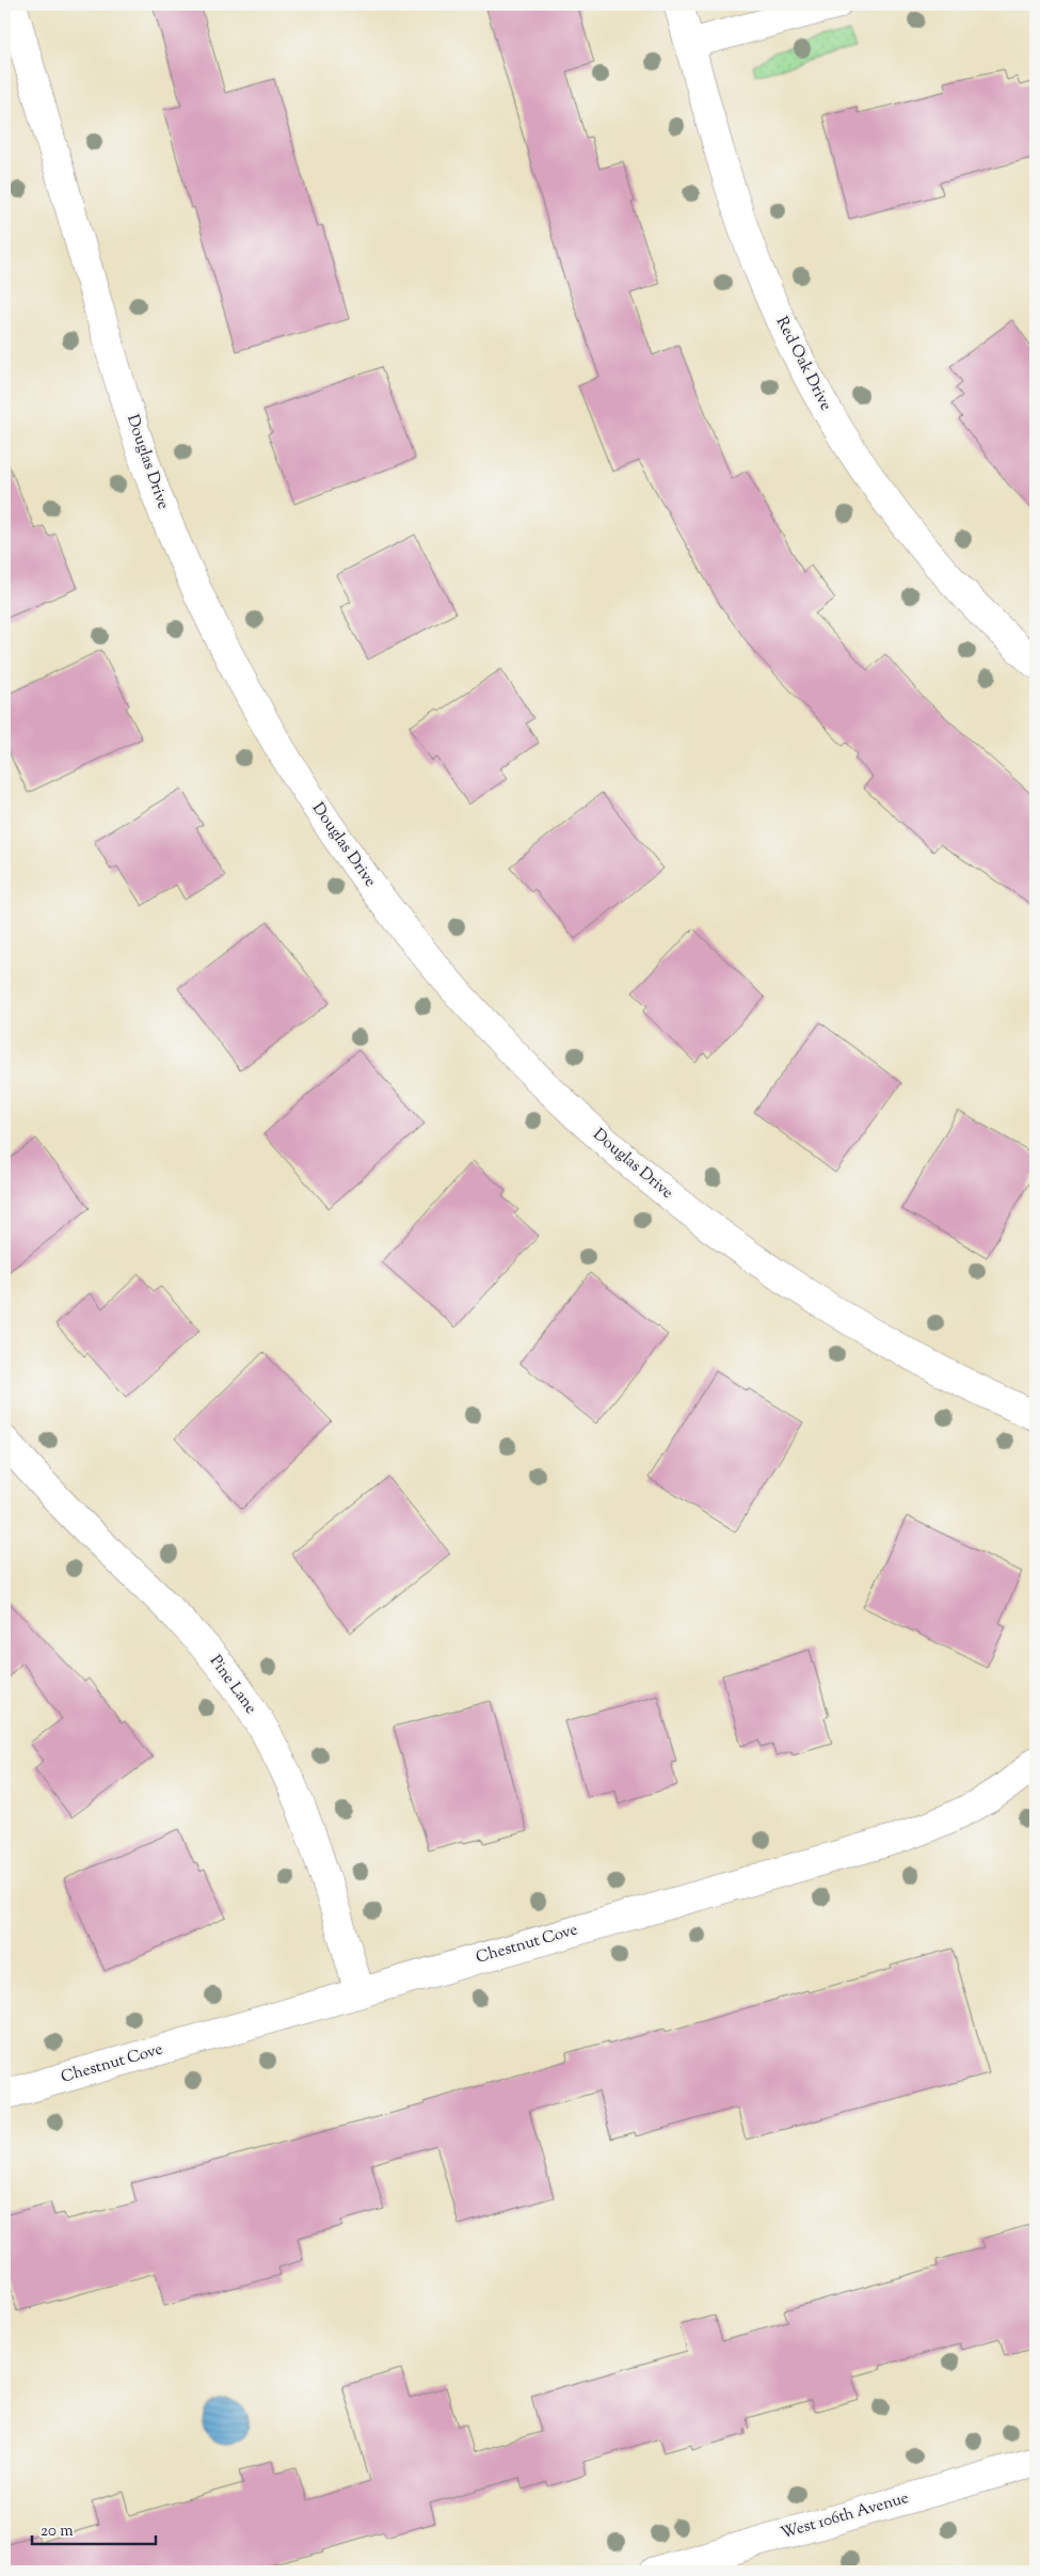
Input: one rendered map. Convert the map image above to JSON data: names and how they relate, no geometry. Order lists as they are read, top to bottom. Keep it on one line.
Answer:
{"streets":{"street":["Red Oak Drive","Douglas Drive","Pine Lane","Chestnut Cove","West 106th Avenue"]},"crossings":[["Pine Lane","Chestnut Cove"]],"scale_bar":"20 m"}
